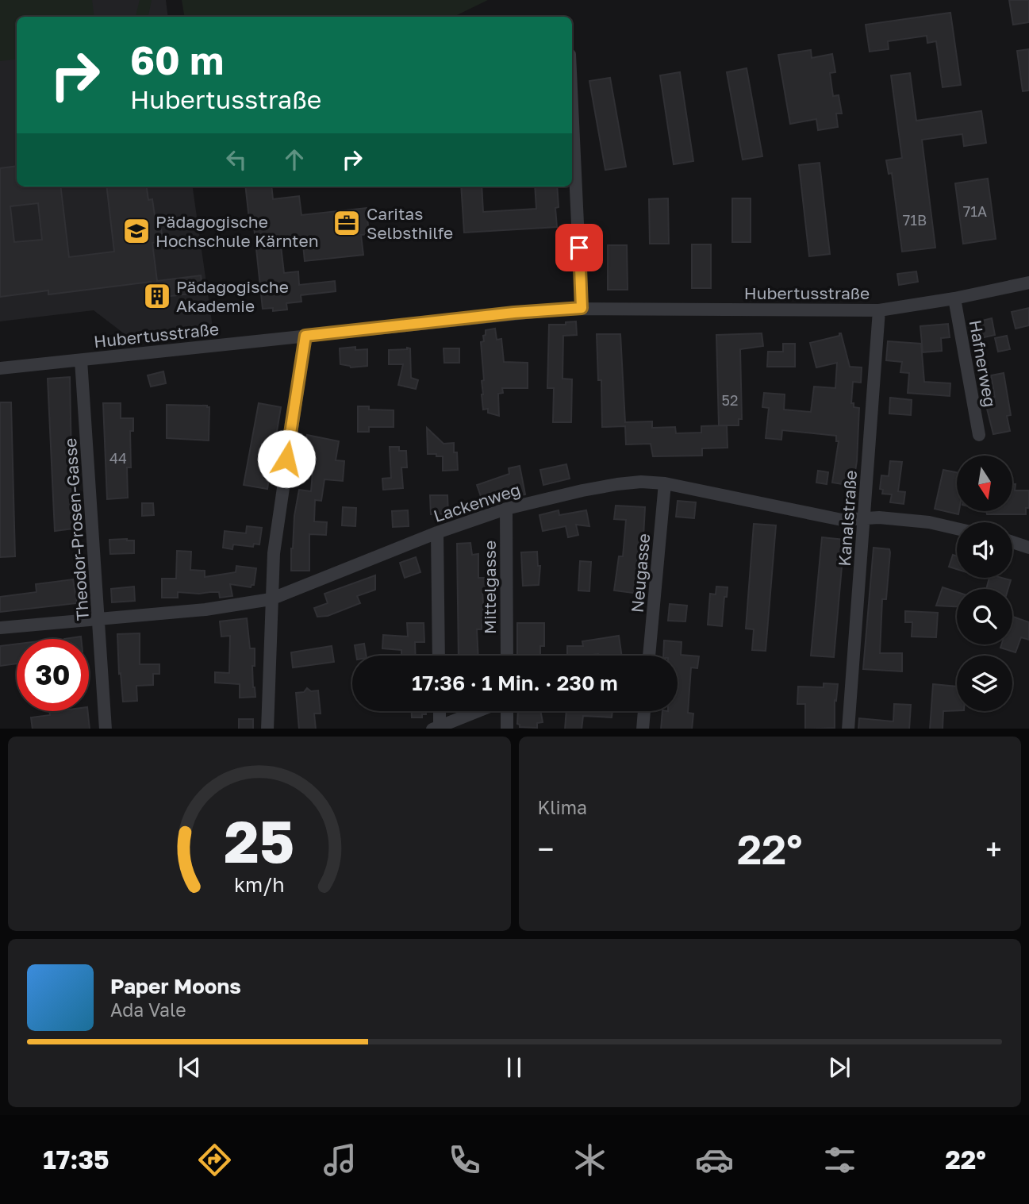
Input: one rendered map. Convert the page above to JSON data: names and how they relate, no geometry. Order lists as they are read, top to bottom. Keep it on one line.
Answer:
{"streets":{"street":["Hubertusstraße","Hafnerweg","Lackenweg","Kanalstraße","Theodor-Prosen-Gasse","Neugasse","Mittelgasse"]},"crossings":[["Hubertusstraße","Hafnerweg"],["Hubertusstraße","Kanalstraße"],["Hubertusstraße","Theodor-Prosen-Gasse"],["Lackenweg","Kanalstraße"],["Lackenweg","Theodor-Prosen-Gasse"],["Lackenweg","Neugasse"],["Lackenweg","Mittelgasse"]],"places":{"office":["Caritas Selbsthilfe"],"school or university":["Pädagogische Hochschule Kärnten"],"building":["Pädagogische Akademie"]},"house_numbers":["71A","71B","52","44"],"north":"bottom","page":{"turn":["60 m","Hubertusstraße"],"limit":"30","trip":"17:36 · 1 Min. · 230 m","tile":"Klima","heat":["−","22°","+"],"song":["Paper Moons","Ada Vale"],"tabs":["17:35","22°"],"gauge":["25","km/h"]}}
